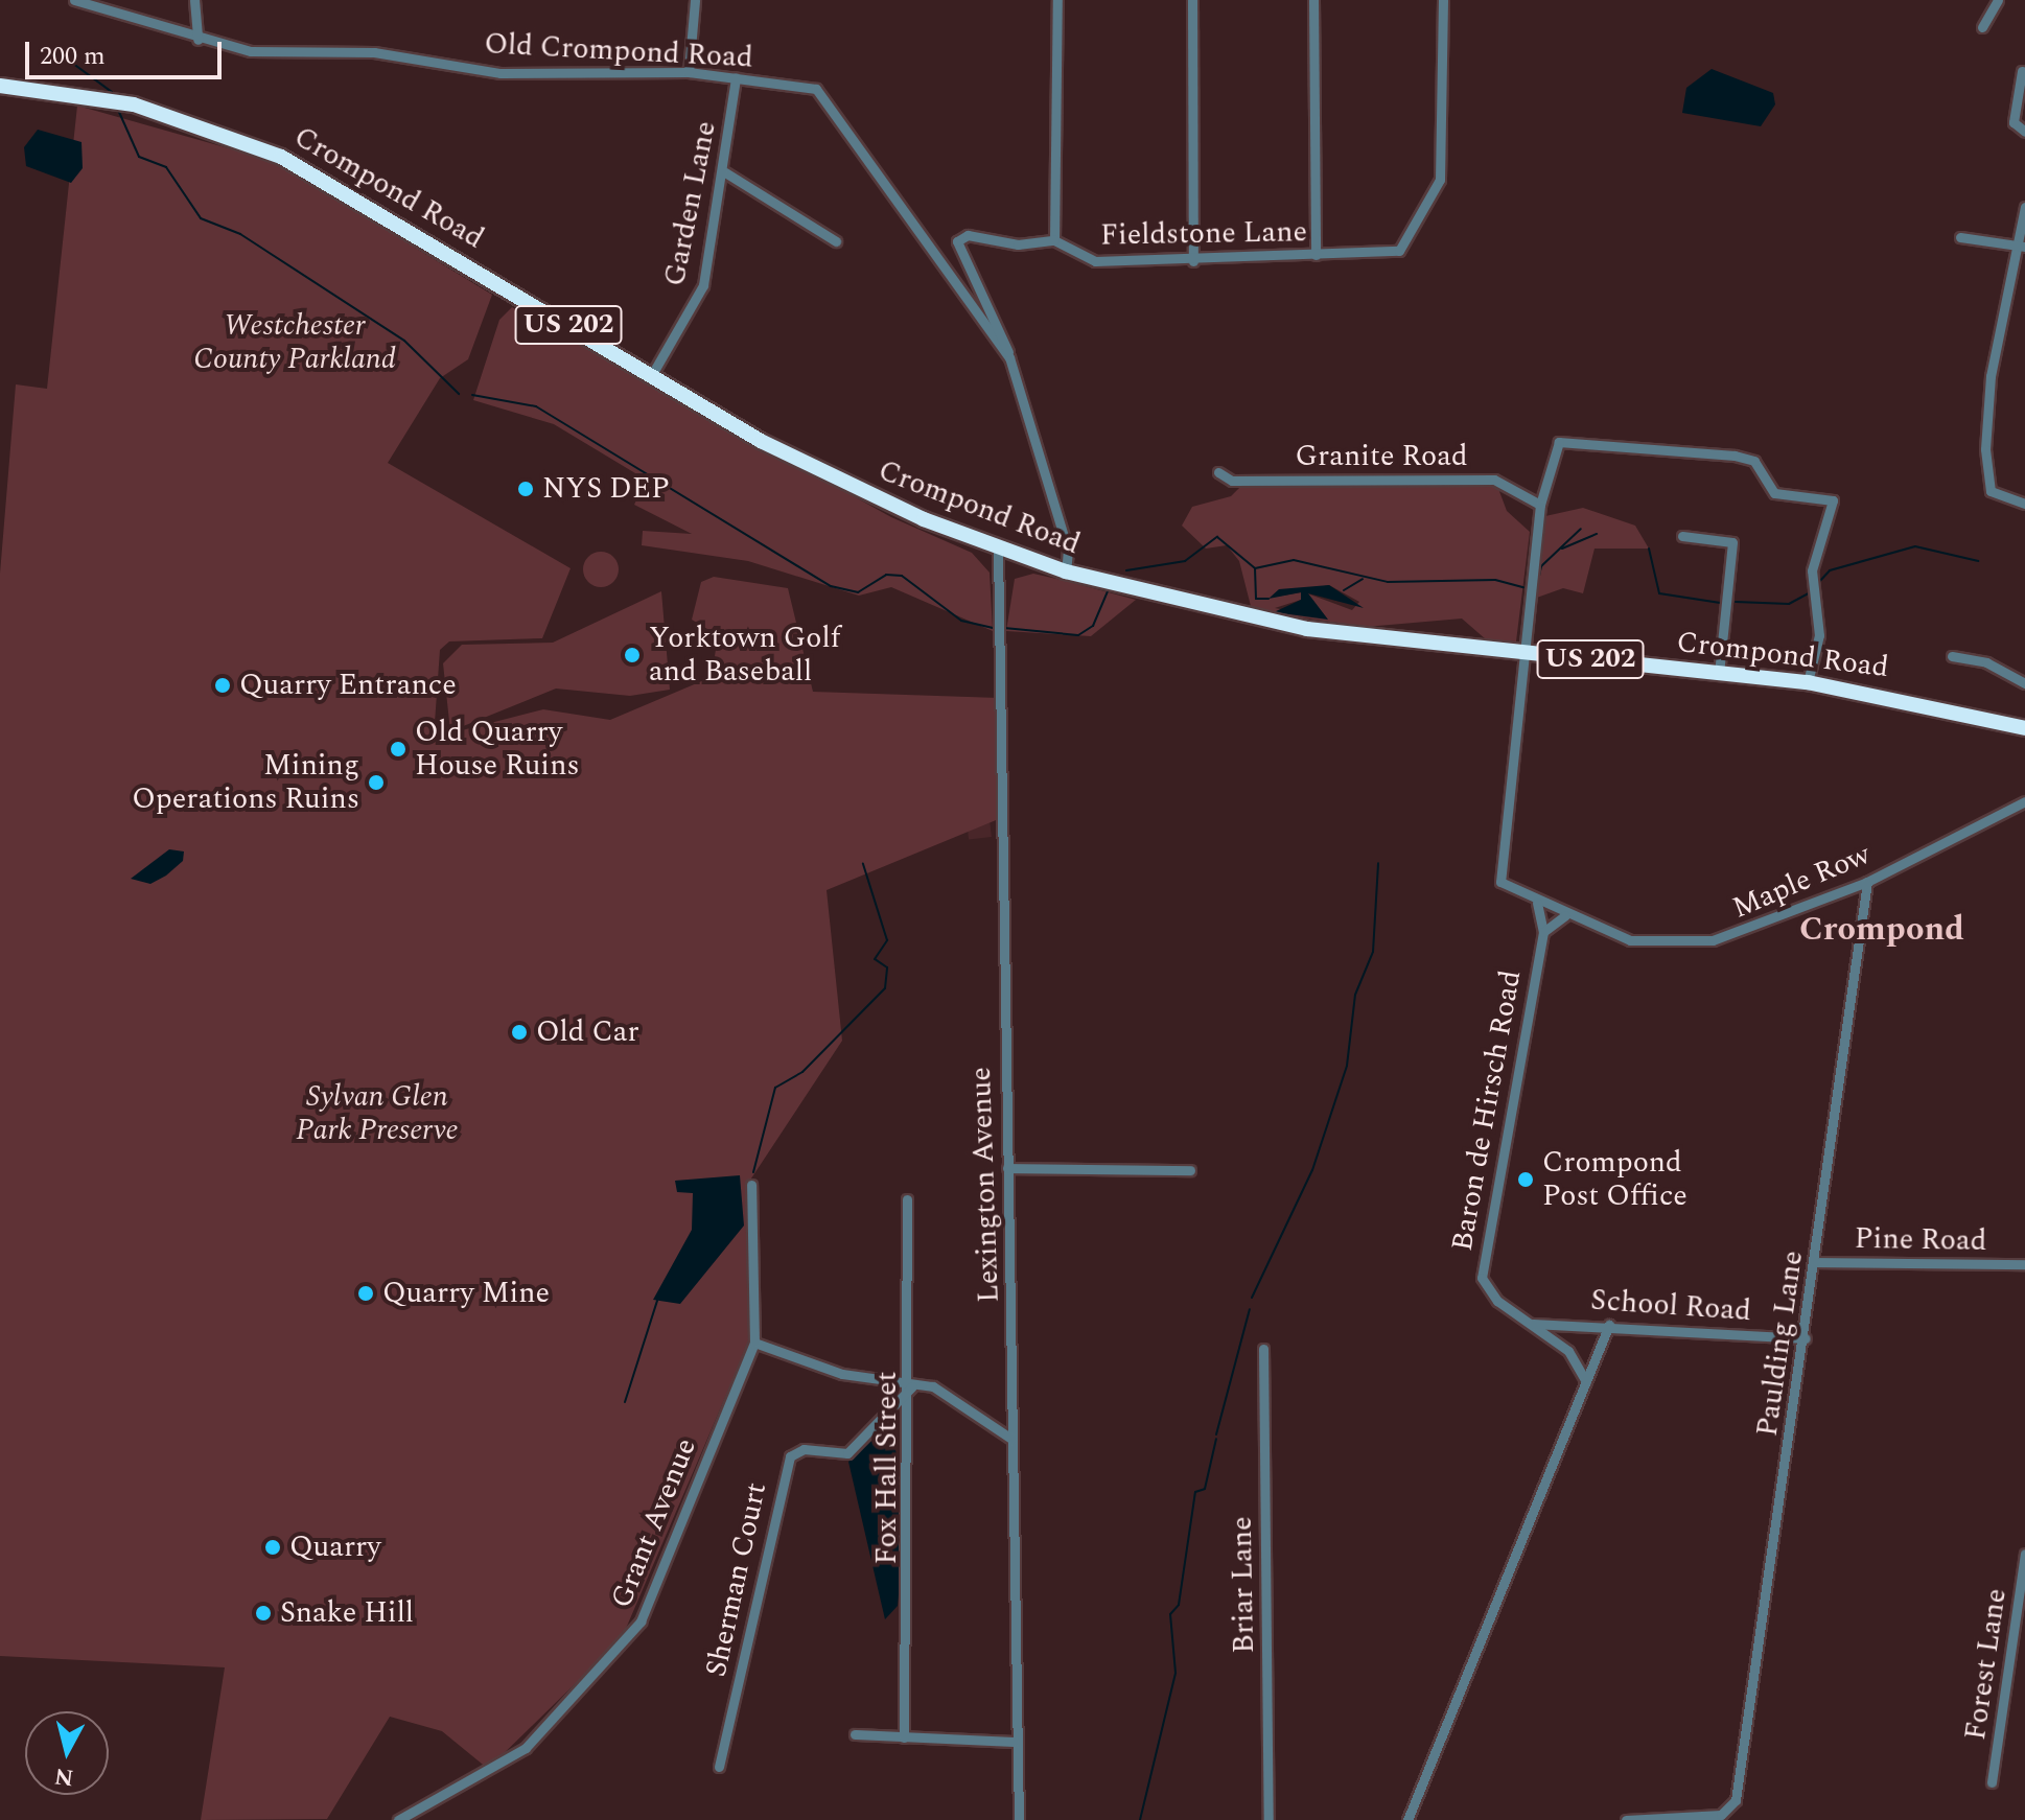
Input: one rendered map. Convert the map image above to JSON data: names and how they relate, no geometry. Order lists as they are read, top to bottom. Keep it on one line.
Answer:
{"streets":{"highway":["Crompond Road","US 202"],"street":["Old Crompond Road","Garden Lane","Fieldstone Lane","Granite Road","Maple Row","Baron de Hirsch Road","Lexington Avenue","Pine Road","School Road","Paulding Lane","Fox Hall Street","Grant Avenue","Sherman Court","Briar Lane","Forest Lane"]},"crossings":[["Old Crompond Road","Crompond Road"],["Old Crompond Road","Garden Lane"],["Crompond Road","Garden Lane"],["Crompond Road","Lexington Avenue"],["Maple Row","Baron de Hirsch Road"],["Maple Row","Paulding Lane"],["Baron de Hirsch Road","School Road"],["Pine Road","Paulding Lane"],["School Road","Paulding Lane"],["Fox Hall Street","Sherman Court"]],"districts":["Crompond"],"parks":["Westchester County Parkland","Sylvan Glen Park Preserve"],"places":["NYS DEP","Yorktown Golf and Baseball","Quarry Entrance","Old Quarry House Ruins","Mining Operations Ruins","Old Car","Crompond Post Office","Quarry Mine","Quarry","Snake Hill"],"scale_bar":"200 m","north":"bottom"}
